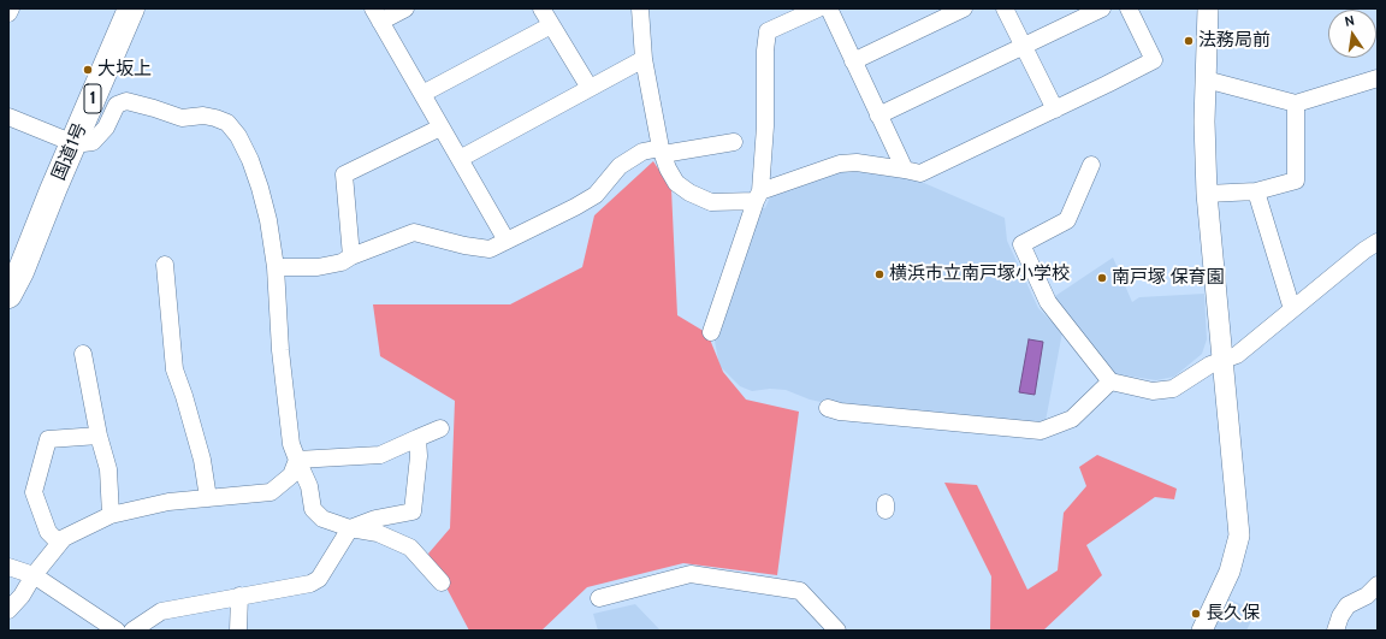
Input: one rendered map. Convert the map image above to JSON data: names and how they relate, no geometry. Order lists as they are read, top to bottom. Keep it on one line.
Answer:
{"streets":{"highway":["1","国道1号"]},"places":["法務局前","大坂上","横浜市立南戸塚小学校","南戸塚 保育園","長久保"],"north":"top"}
